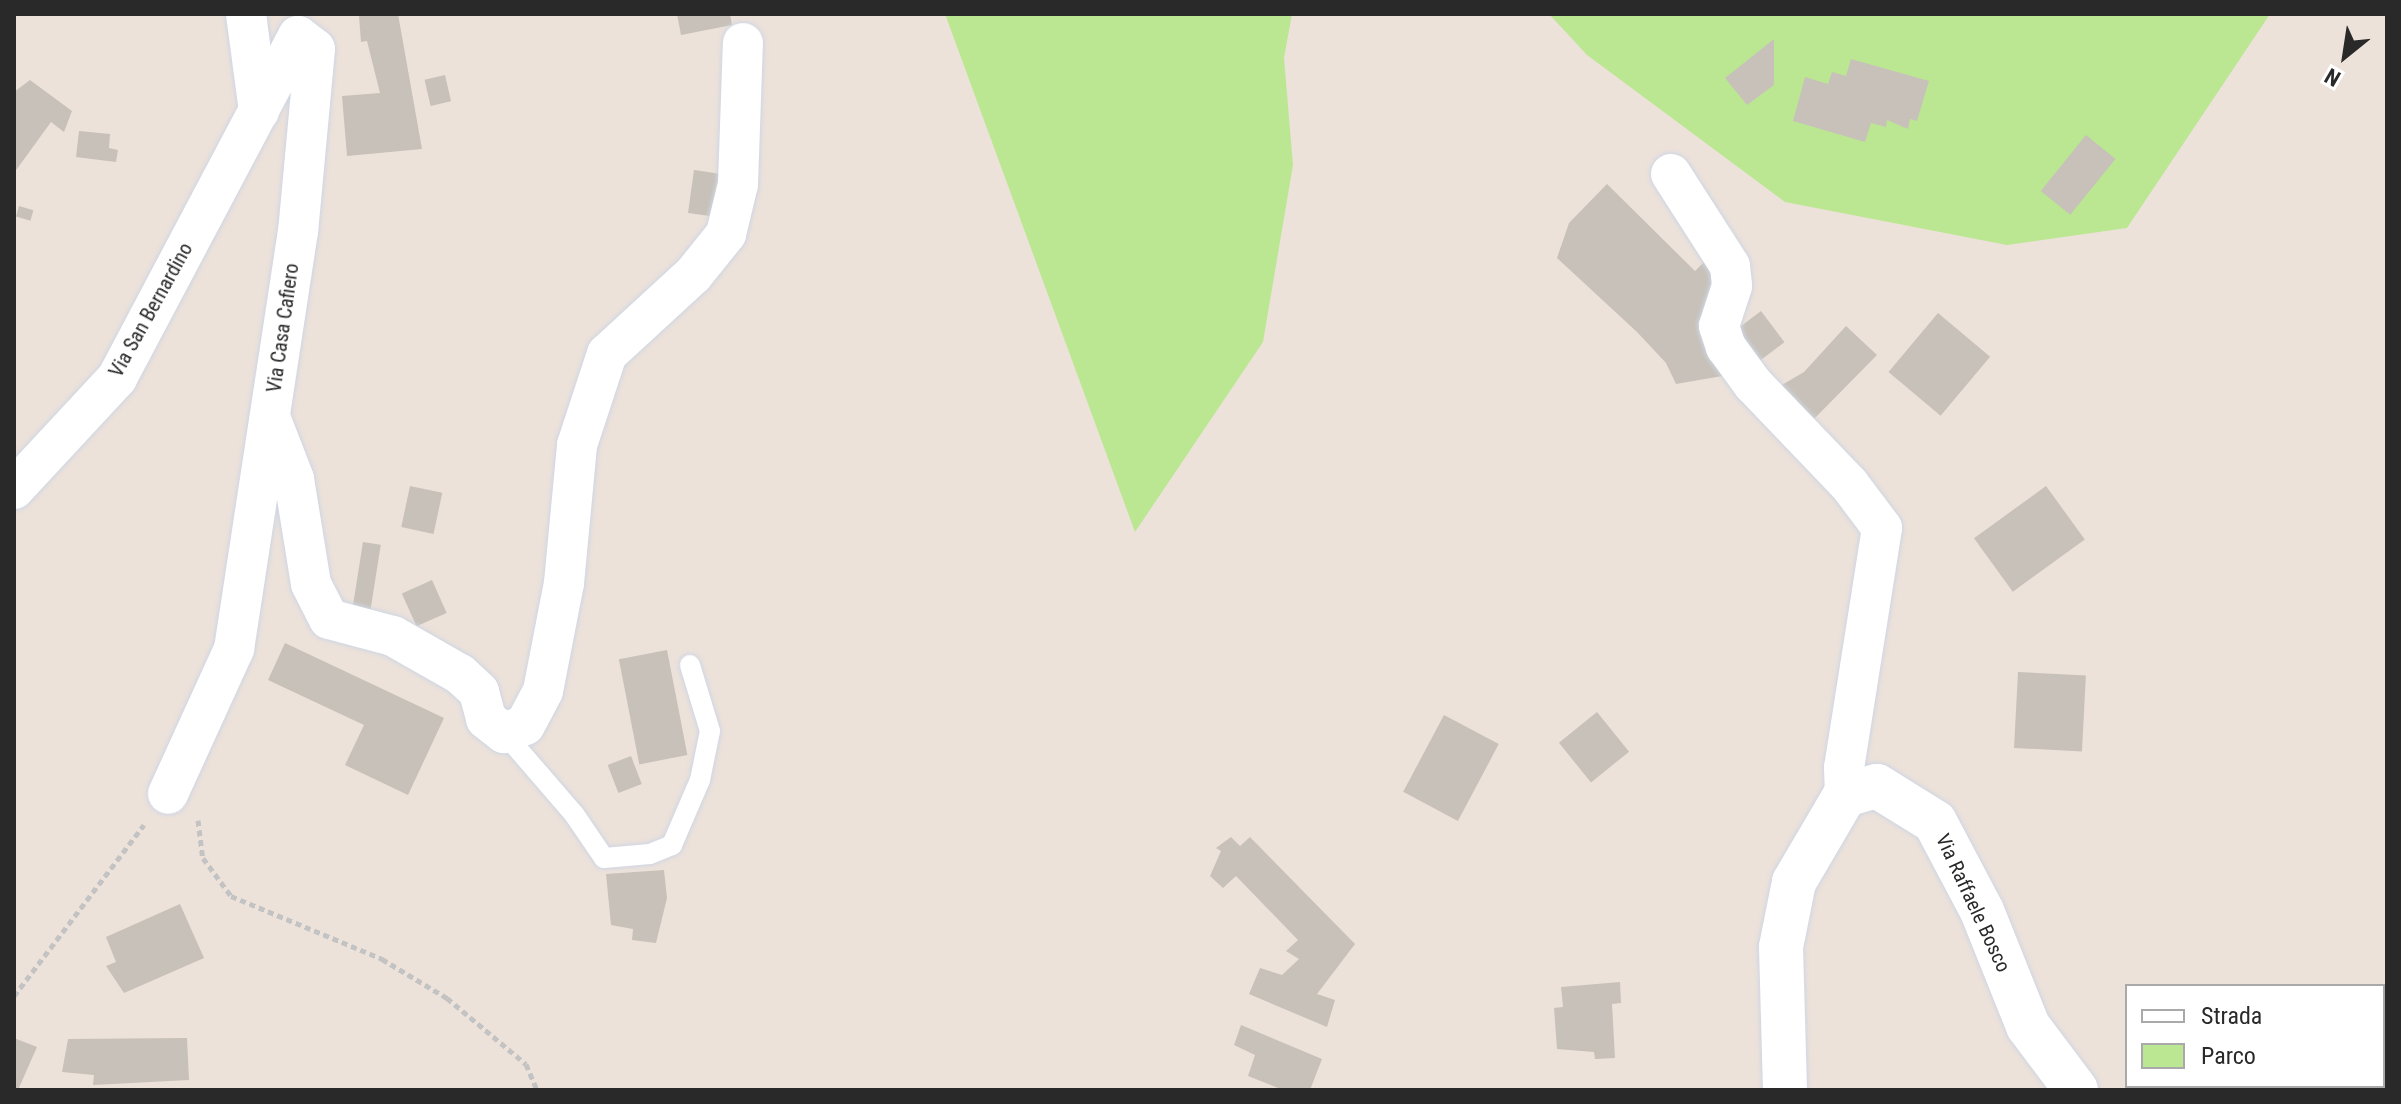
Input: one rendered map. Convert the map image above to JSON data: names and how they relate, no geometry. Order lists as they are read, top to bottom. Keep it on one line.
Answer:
{"streets":{"street":["Via San Bernardino","Via Casa Cafiero","Via Raffaele Bosco"]},"crossings":[["Via San Bernardino","Via Casa Cafiero"]],"legend":["Strada","Parco"],"north":"bottom left"}
